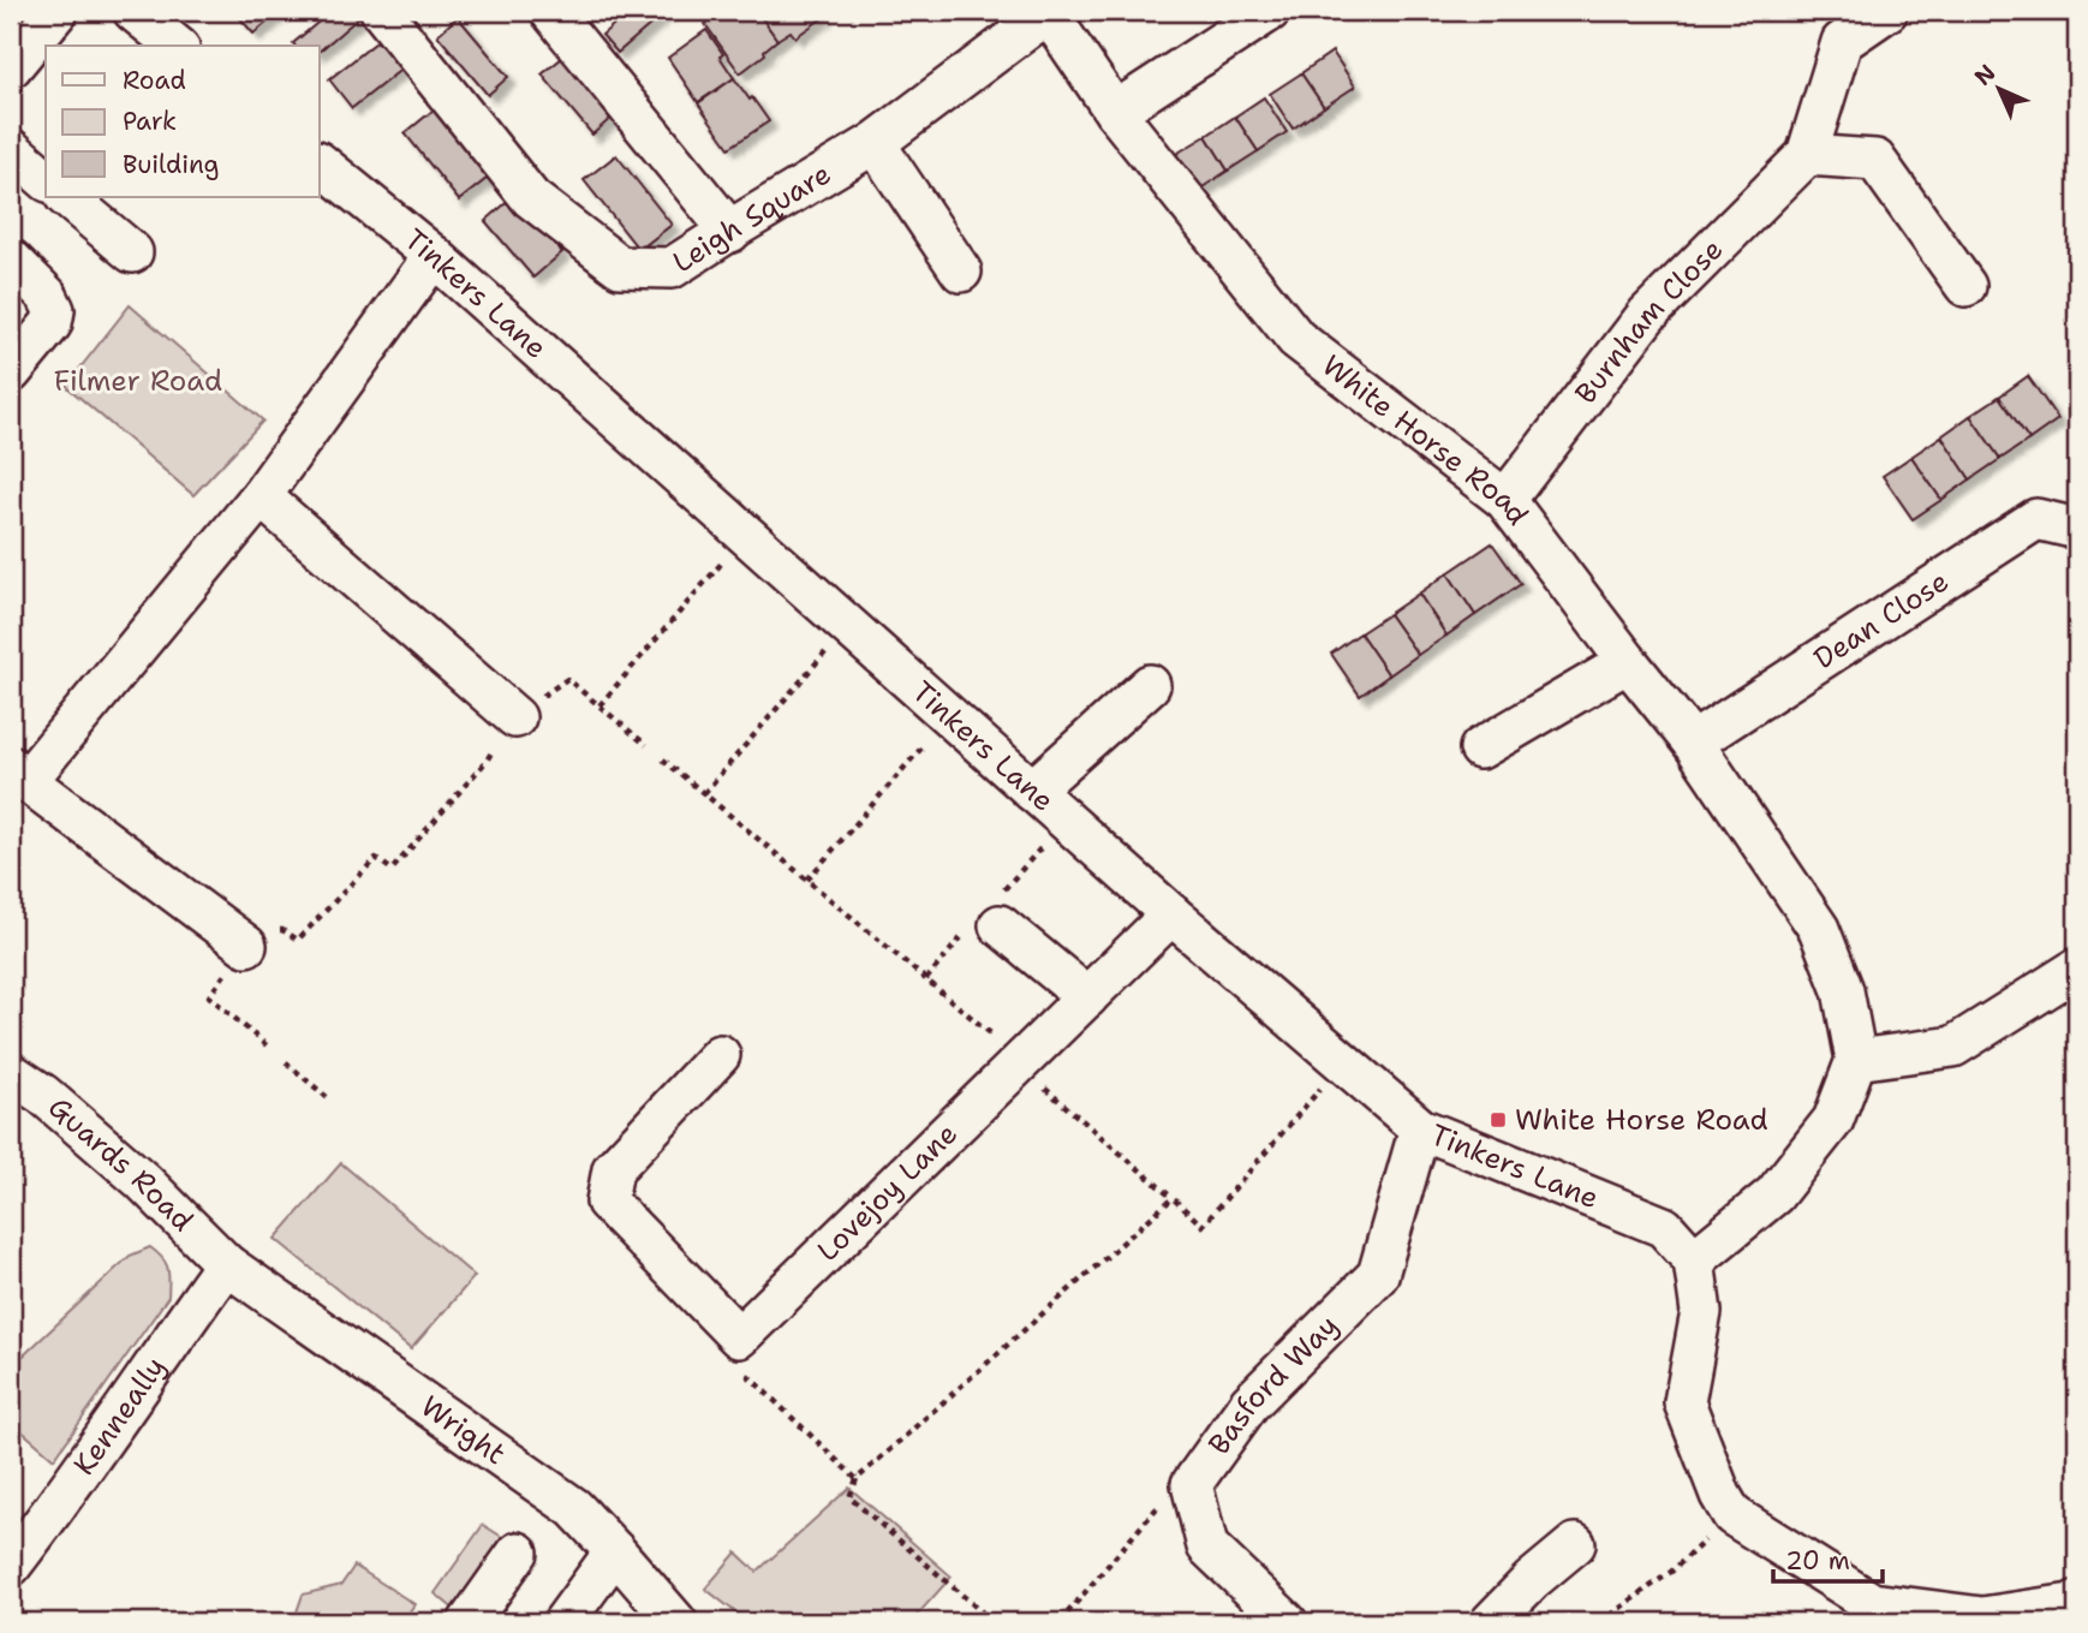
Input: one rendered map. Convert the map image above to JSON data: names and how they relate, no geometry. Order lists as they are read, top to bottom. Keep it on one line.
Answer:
{"streets":{"street":["Leigh Square","Tinkers Lane","Burnham Close","White Horse Road","Dean Close","Guards Road","Lovejoy Lane","Basford Way","Kenneally","Wright"]},"crossings":[["Leigh Square","White Horse Road"],["Tinkers Lane","Lovejoy Lane"],["Tinkers Lane","Basford Way"],["Burnham Close","White Horse Road"],["White Horse Road","Dean Close"],["Guards Road","Kenneally"],["Guards Road","Wright"],["Kenneally","Wright"]],"parks":["Filmer Road"],"places":{"transit":["White Horse Road"]},"legend":["Road","Park","Building"],"scale_bar":"20 m","north":"top left"}
